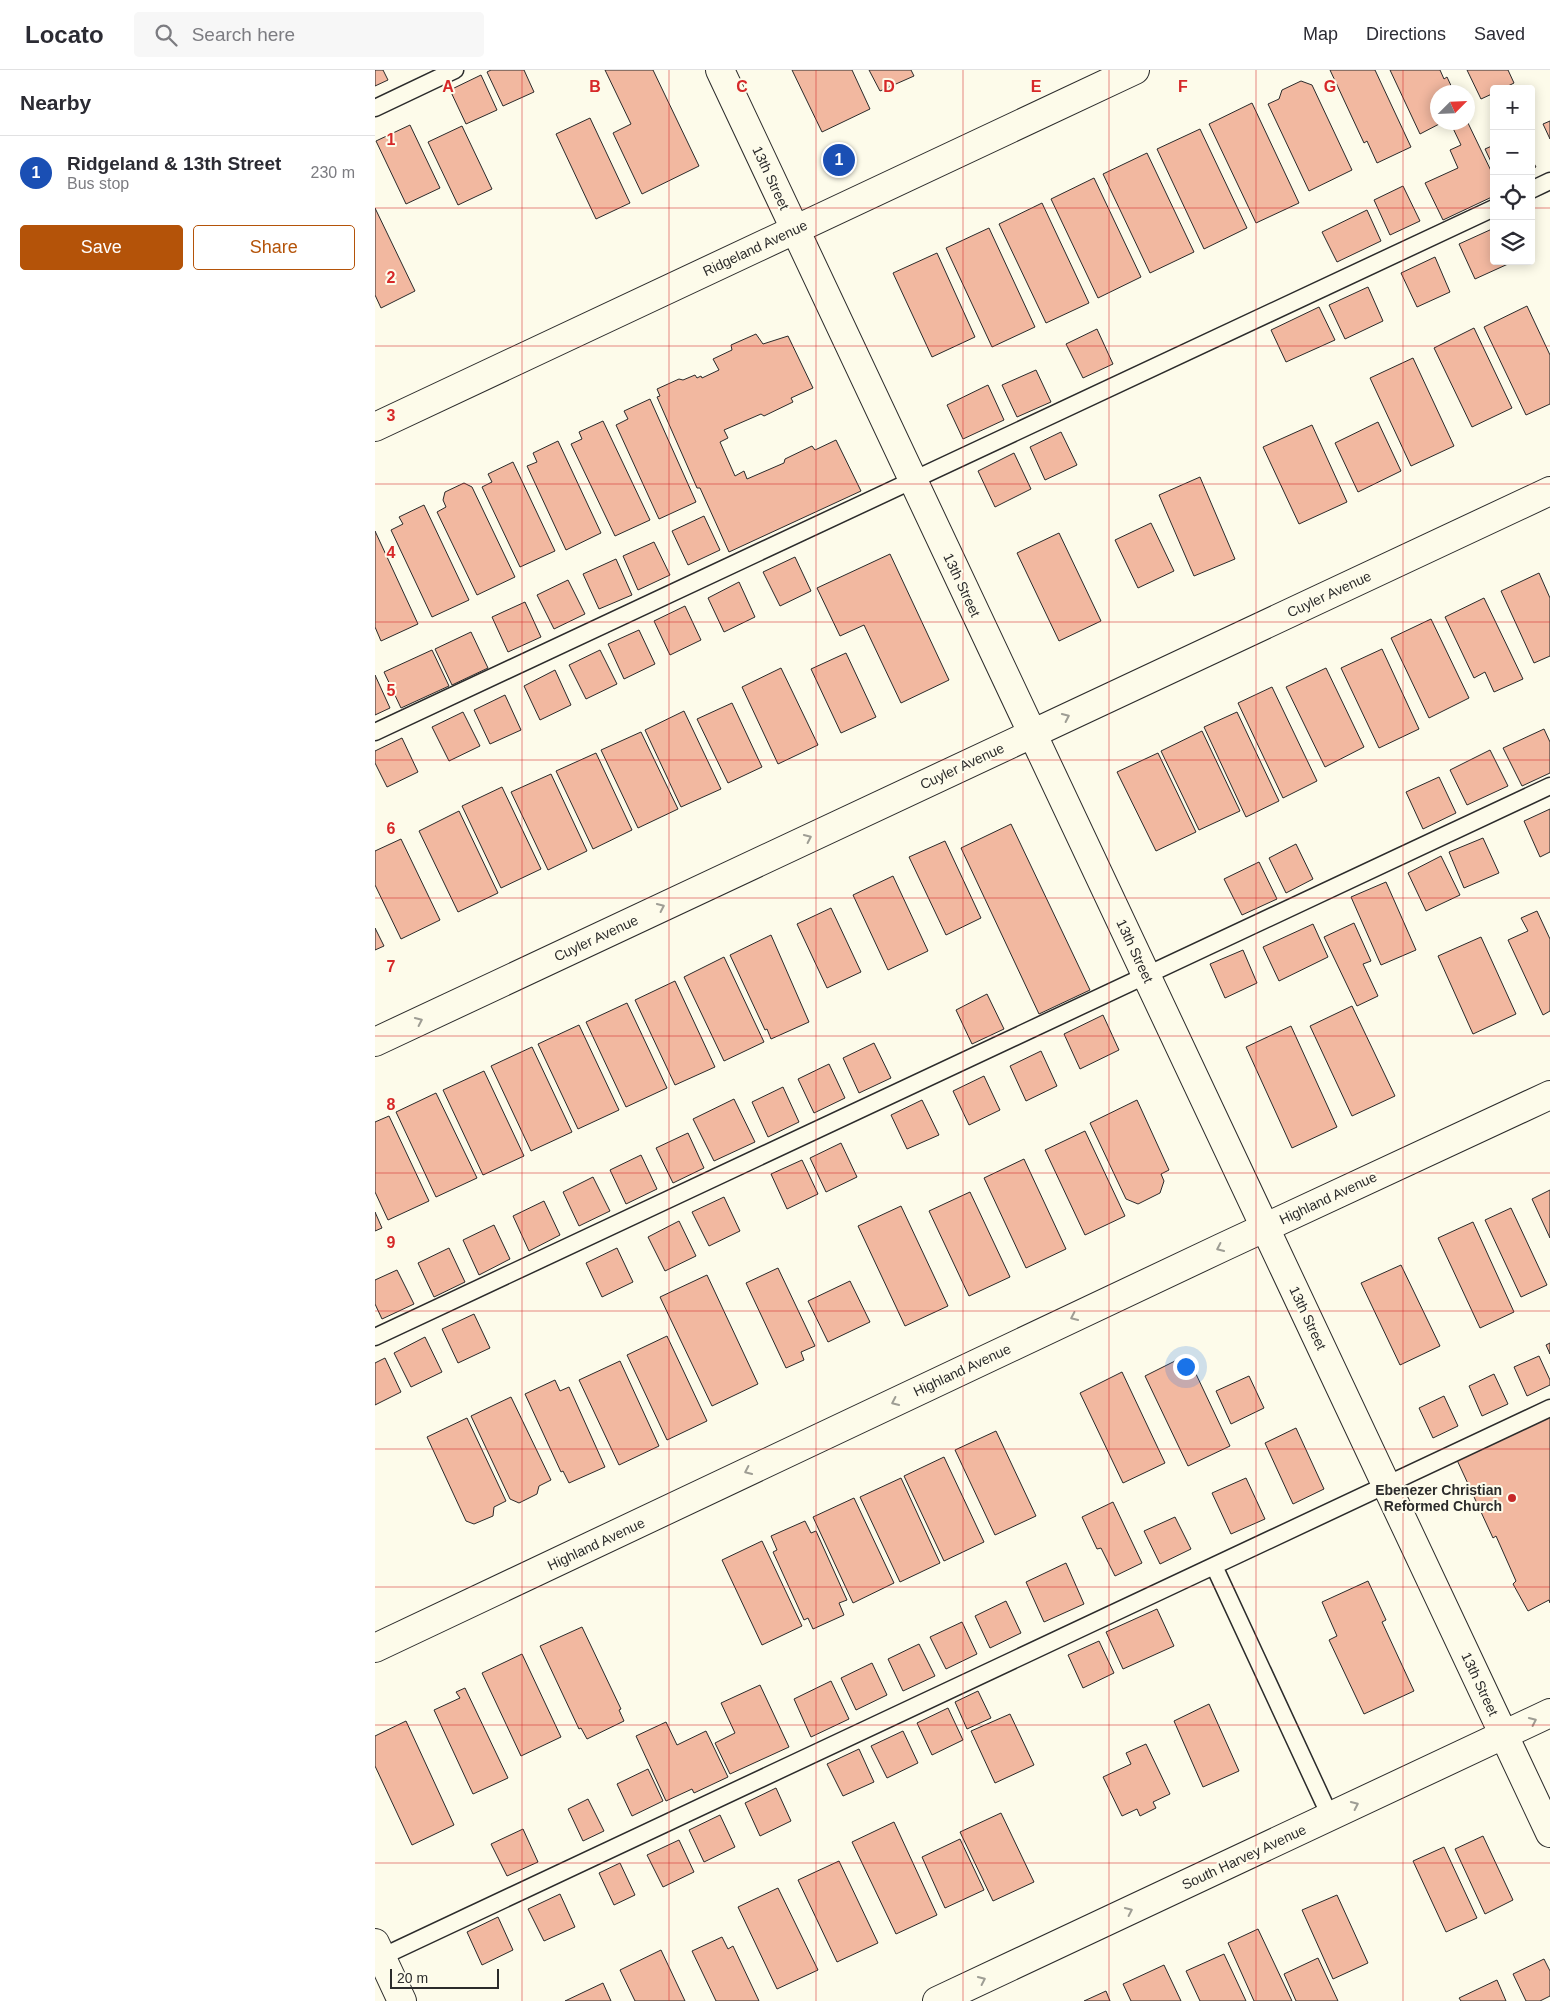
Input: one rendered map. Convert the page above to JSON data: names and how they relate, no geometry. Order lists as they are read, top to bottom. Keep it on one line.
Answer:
{"streets":{"street":["13th Street","Ridgeland Avenue","Cuyler Avenue","Highland Avenue","South Harvey Avenue"]},"crossings":[["13th Street","Ridgeland Avenue"],["13th Street","Cuyler Avenue"],["13th Street","Highland Avenue"],["13th Street","South Harvey Avenue"]],"one_way":["Cuyler Avenue","Highland Avenue","South Harvey Avenue"],"places":["Ebenezer Christian Reformed Church"],"scale_bar":"20 m","north":"top right","page":{"header":"Locato","search":"Search here","nav":["Map","Directions","Saved"],"heading":"Nearby","map_buttons":["+","−"],"list":[{"mark":"1","name":"Ridgeland & 13th Street","note":"Bus stop","value":"230 m"}],"pins":"1","buttons":["Save","Share"],"scale":"20 m"},"grid":{"columns":["A","B","C","D","E","F","G"],"rows":["1","2","3","4","5","6","7","8","9"]}}
